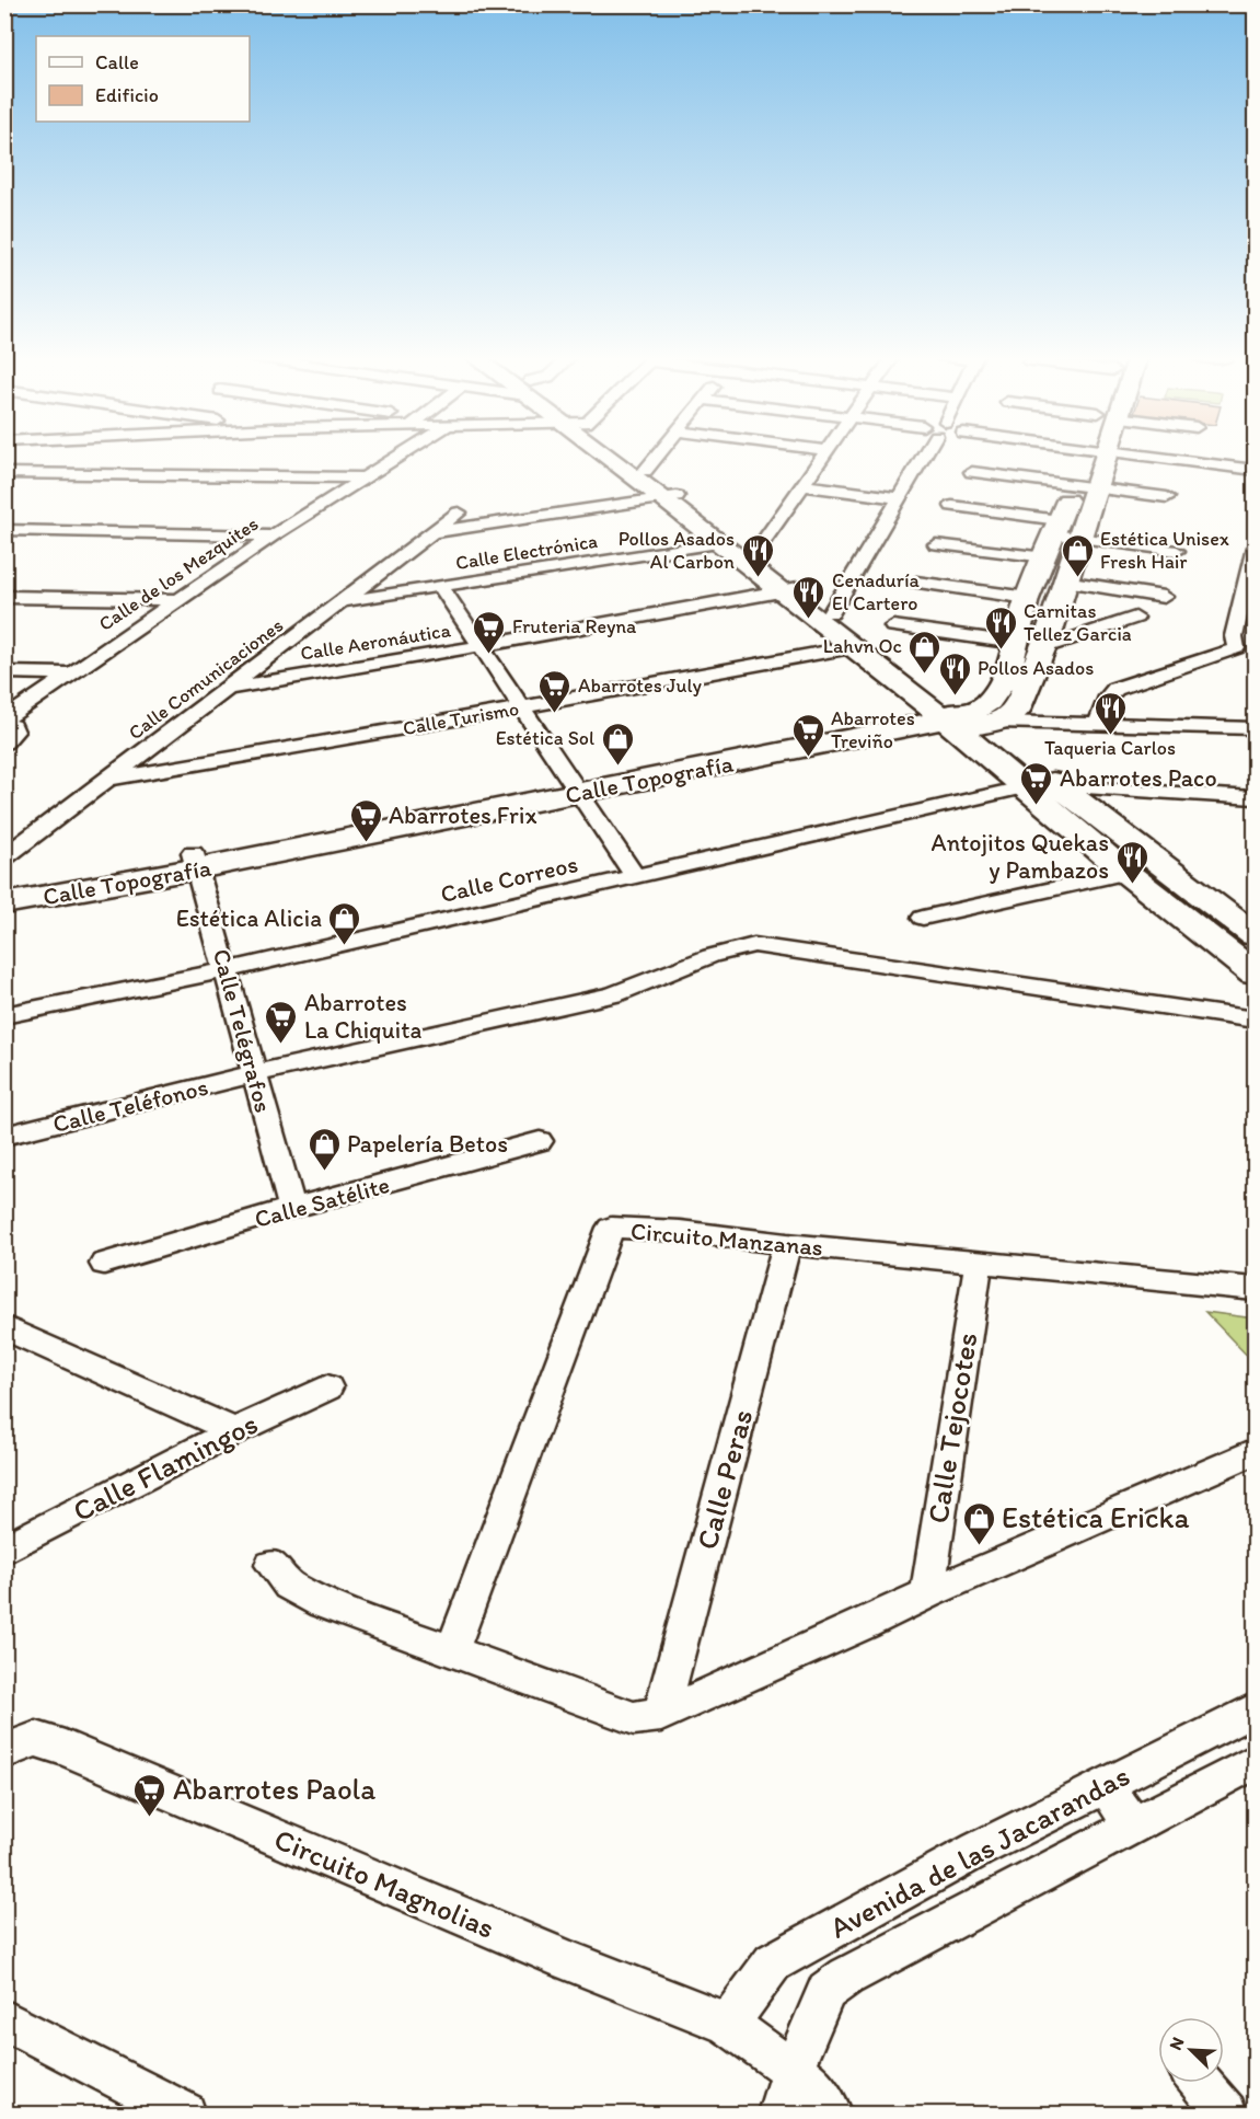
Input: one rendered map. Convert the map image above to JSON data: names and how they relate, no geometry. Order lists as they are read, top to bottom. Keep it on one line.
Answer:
{"streets":{"main road":["Calle Topografía"],"street":["Calle Electrónica","Calle de los Mezquites","Calle Aeronáutica","Calle Comunicaciones","Calle Turismo","Calle Correos","Calle Telégrafos","Calle Teléfonos","Calle Satélite","Circuito Manzanas","Calle Tejocotes","Calle Flamingos","Calle Peras","Avenida de las Jacarandas","Circuito Magnolias"]},"crossings":[["Calle Electrónica","Calle Comunicaciones"],["Calle Aeronáutica","Calle Comunicaciones"],["Calle Comunicaciones","Calle Turismo"],["Calle Topografía","Calle Telégrafos"],["Calle Correos","Calle Telégrafos"],["Calle Telégrafos","Calle Teléfonos"],["Calle Telégrafos","Calle Satélite"],["Circuito Manzanas","Calle Tejocotes"],["Circuito Manzanas","Calle Peras"],["Avenida de las Jacarandas","Circuito Magnolias"]],"places":{"restaurant":["Pollos Asados Al Carbon","Cenaduría El Cartero","Carnitas Tellez Garcia","Pollos Asados","Taqueria Carlos","Antojitos Quekas y Pambazos"],"shop":["Estética Unisex Fresh Hair","Lahvn Oc","Estética Sol","Estética Alicia","Papelería Betos","Estética Ericka"],"supermarket":["Fruteria Reyna","Abarrotes July","Abarrotes Treviño","Abarrotes Paco","Abarrotes Frix","Abarrotes La Chiquita","Abarrotes Paola"]},"legend":["Calle","Edificio"],"north":"top left"}
